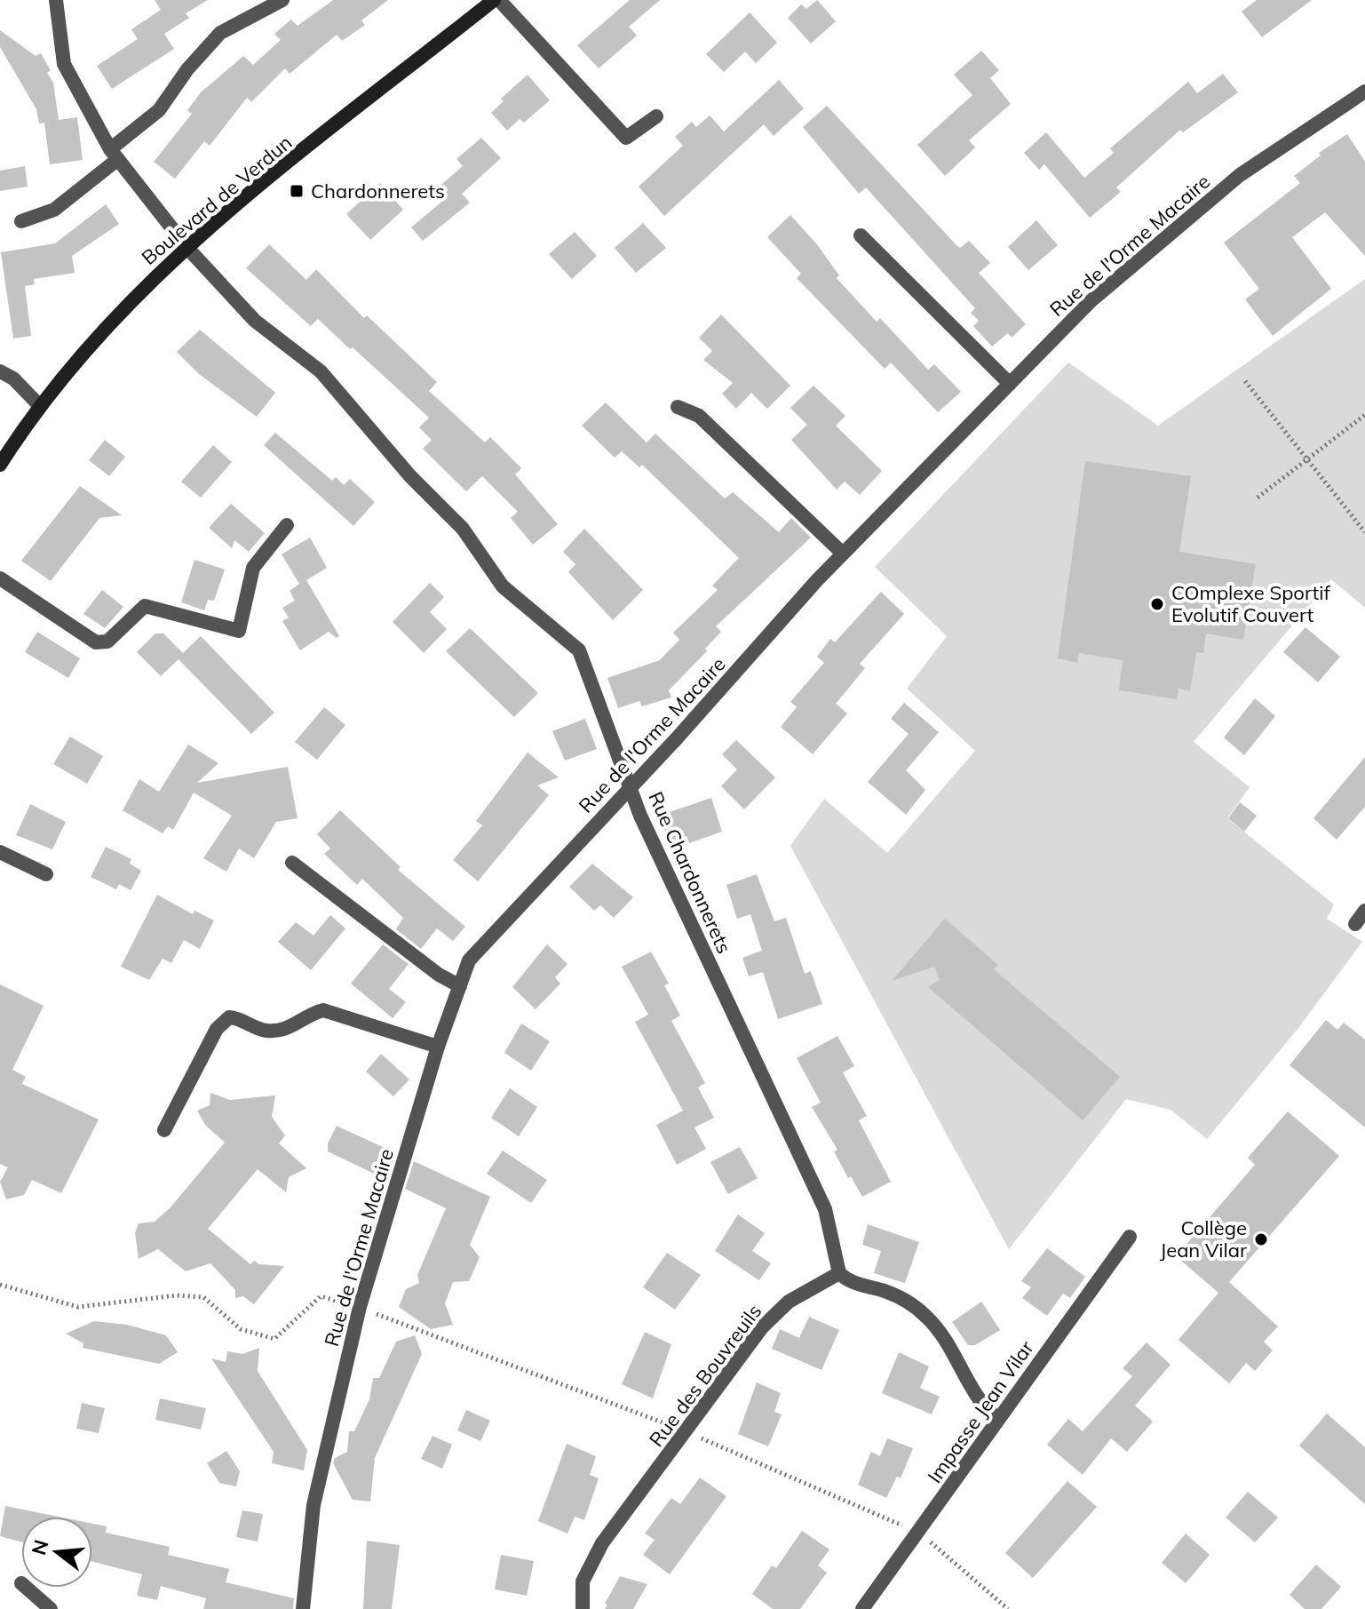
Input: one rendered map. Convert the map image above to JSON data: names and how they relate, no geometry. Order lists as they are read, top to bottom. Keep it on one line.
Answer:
{"streets":{"main road":["Boulevard de Verdun"],"street":["Rue de l'Orme Macaire","Rue Chardonnerets","Rue des Bouvreuils","Impasse Jean Vilar"]},"crossings":[["Boulevard de Verdun","Rue Chardonnerets"],["Rue de l'Orme Macaire","Rue Chardonnerets"],["Rue Chardonnerets","Rue des Bouvreuils"]],"places":{"transit":["Chardonnerets"],"other":["COmplexe Sportif Evolutif Couvert","Collège Jean Vilar"]},"north":"left"}
